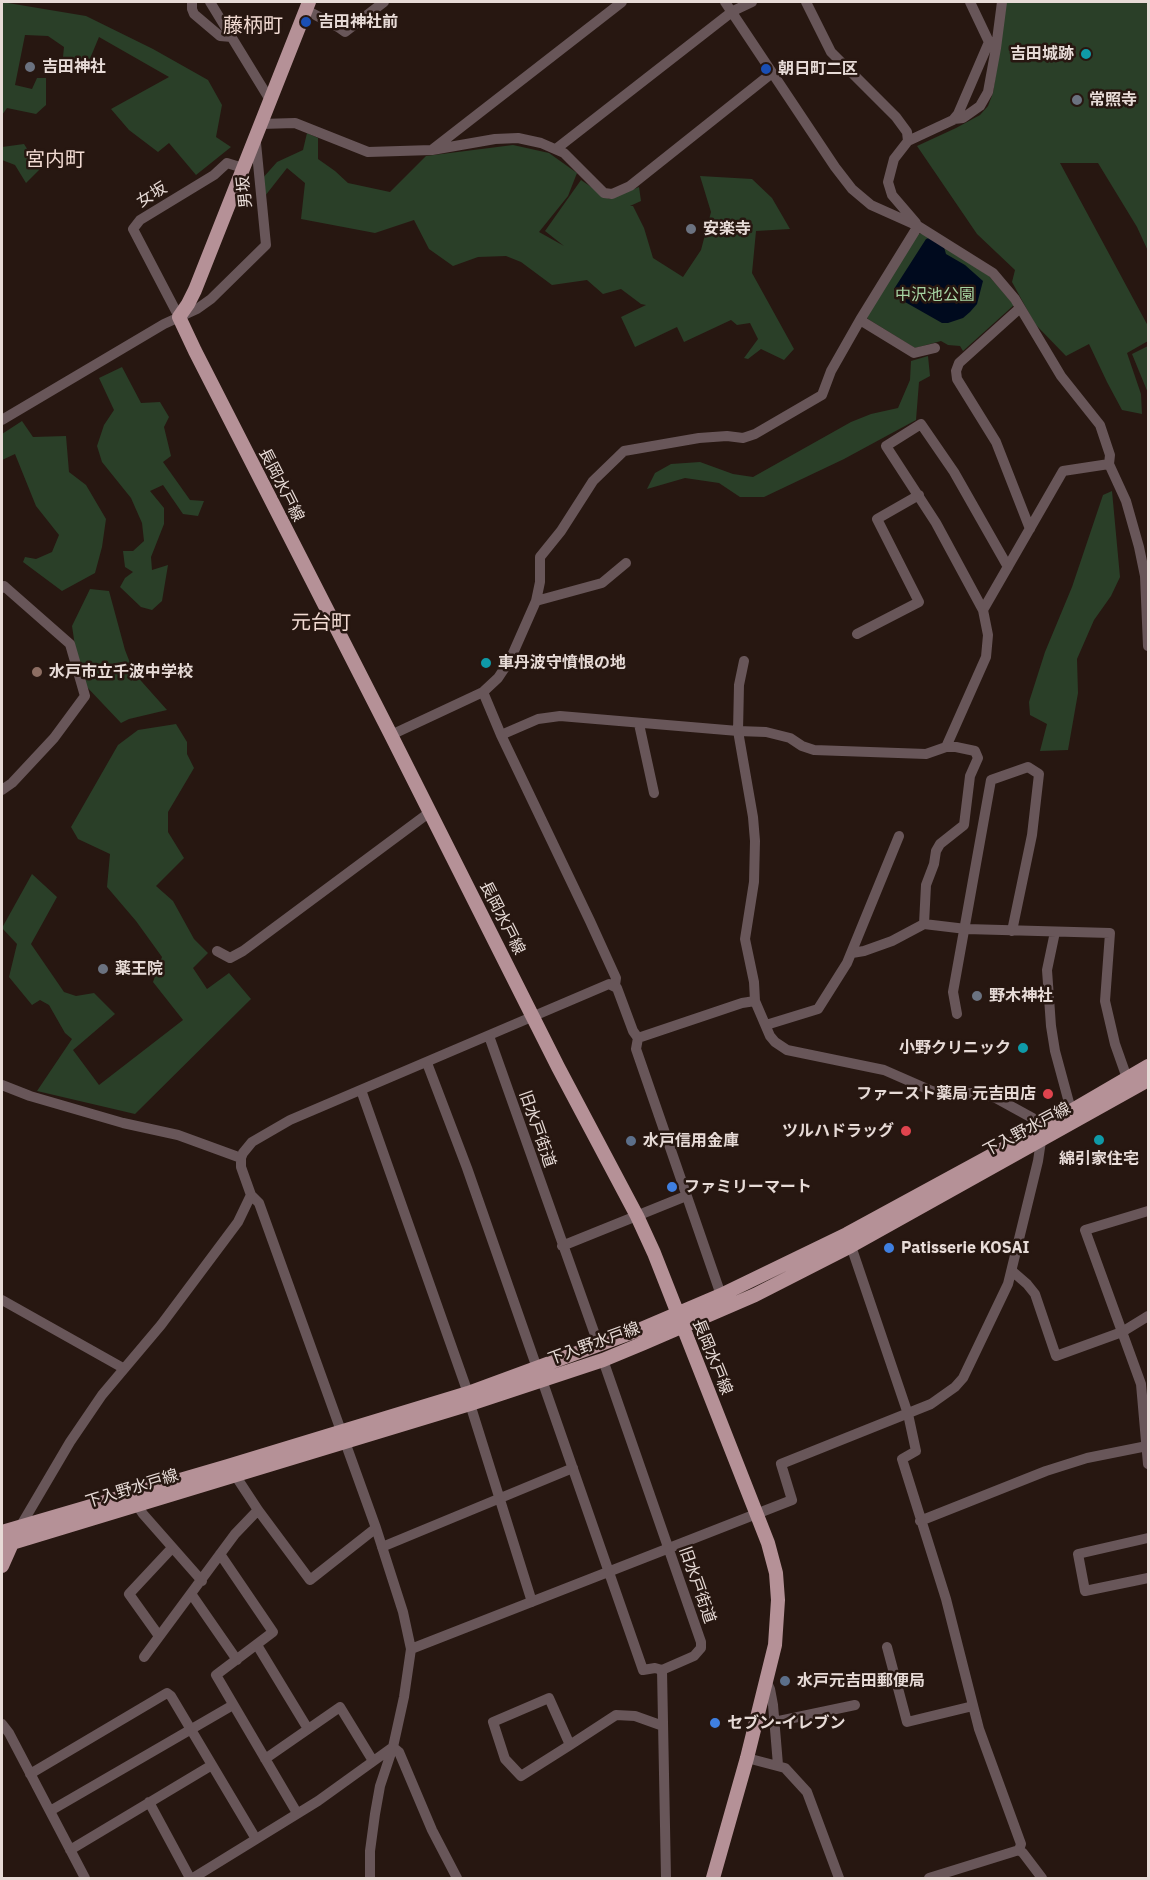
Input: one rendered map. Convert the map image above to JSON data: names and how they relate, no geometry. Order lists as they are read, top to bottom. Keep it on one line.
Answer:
{"streets":{"main road":["長岡水戸線","下入野水戸線"],"street":["男坂","女坂","旧水戸街道"]},"crossings":[["男坂","女坂"],["男坂","長岡水戸線"],["女坂","長岡水戸線"],["長岡水戸線","下入野水戸線"],["旧水戸街道","下入野水戸線"]],"districts":["藤柄町","宮内町","元台町"],"parks":["中沢池公園"],"places":["吉田神社前","吉田城跡","吉田神社","朝日町二区","常照寺","安楽寺","車丹波守憤恨の地","水戸市立千波中学校","薬王院","野木神社","小野クリニック","ファースト薬局 元吉田店","ツルハドラッグ","綿引家住宅","水戸信用金庫","ファミリーマート","Patisserie KOSAI","水戸元吉田郵便局","セブン-イレブン"]}
